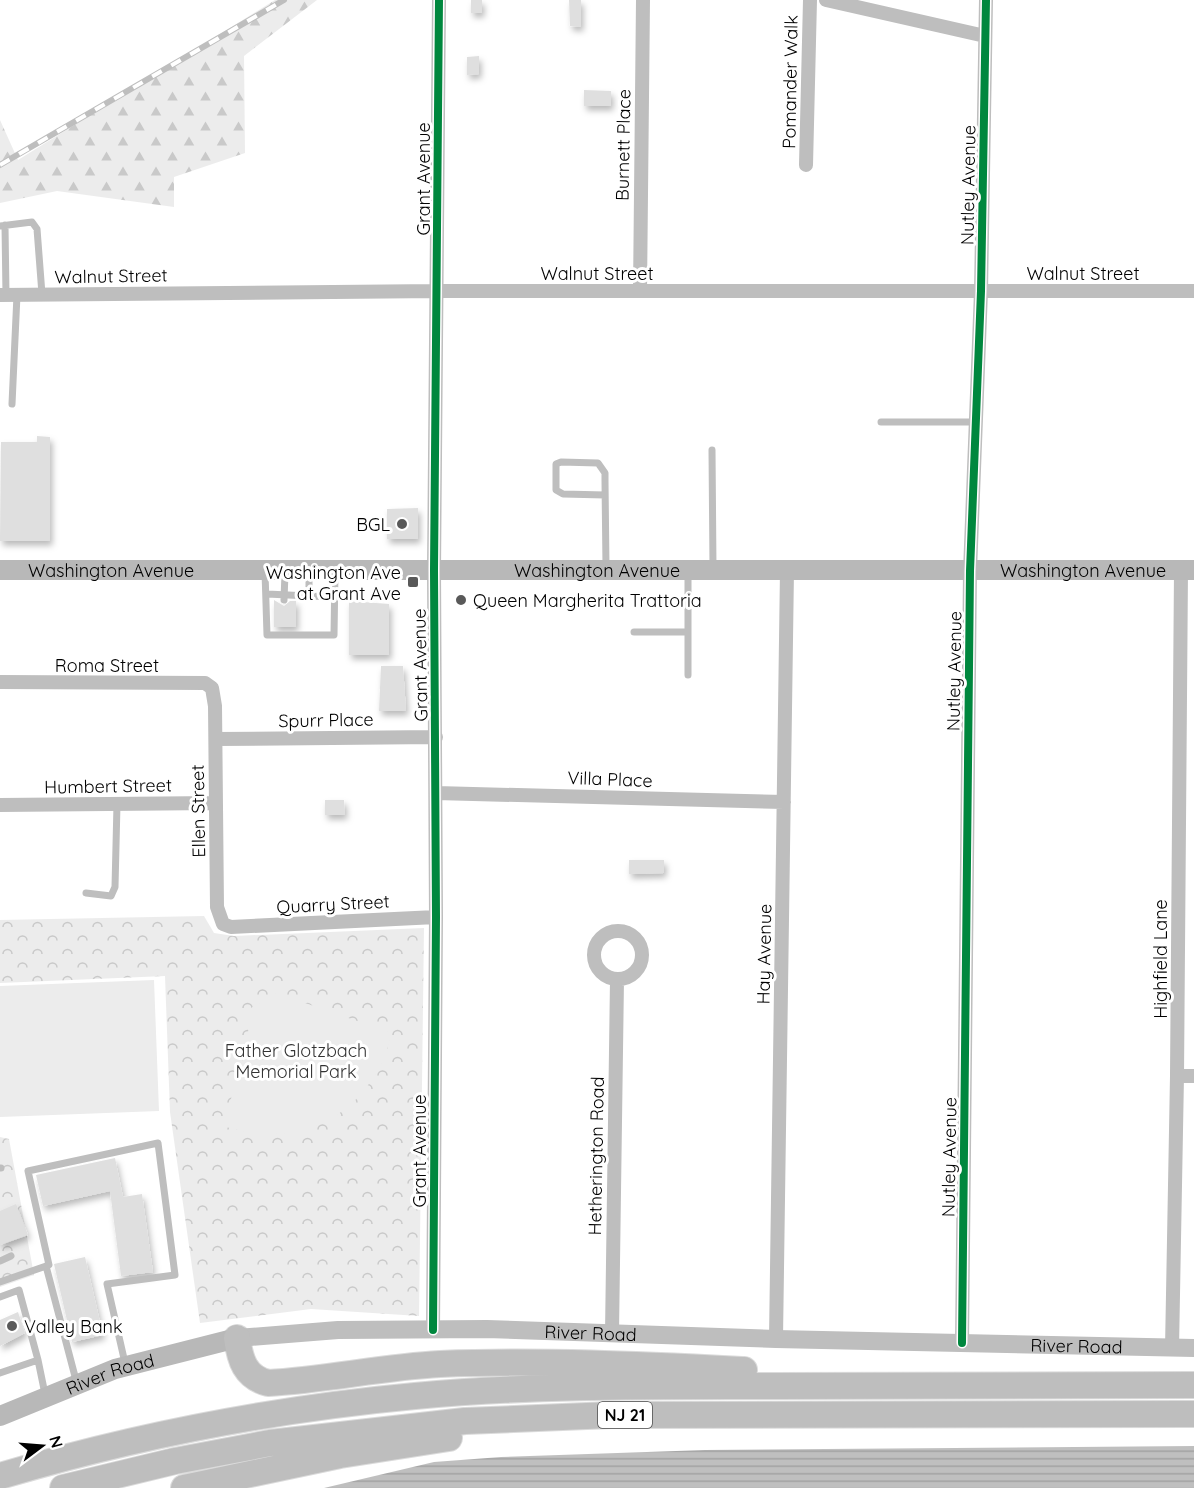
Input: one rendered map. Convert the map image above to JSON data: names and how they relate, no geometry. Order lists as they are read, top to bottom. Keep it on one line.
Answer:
{"streets":{"highway":["NJ 21"],"main road":["Washington Avenue","River Road"],"street":["Pomander Walk","Burnett Place","Grant Avenue","Nutley Avenue","Walnut Street","Roma Street","Spurr Place","Villa Place","Humbert Street","Ellen Street","Quarry Street","Hay Avenue","Highfield Lane","Hetherington Road"]},"crossings":[["Burnett Place","Walnut Street"],["Grant Avenue","Walnut Street"],["Grant Avenue","Washington Avenue"],["Grant Avenue","Spurr Place"],["Grant Avenue","Villa Place"],["Grant Avenue","Quarry Street"],["Grant Avenue","River Road"],["Nutley Avenue","Walnut Street"],["Nutley Avenue","Washington Avenue"],["Nutley Avenue","River Road"],["Washington Avenue","Hay Avenue"],["Washington Avenue","Highfield Lane"],["Roma Street","Ellen Street"],["Spurr Place","Ellen Street"],["Villa Place","Hay Avenue"],["Humbert Street","Ellen Street"],["Ellen Street","Quarry Street"],["Hay Avenue","River Road"],["Highfield Lane","River Road"],["Hetherington Road","River Road"]],"parks":["Father Glotzbach Memorial Park"],"places":{"other":["BGL","Queen Margherita Trattoria","Valley Bank"],"transit":["Washington Ave at Grant Ave"]},"north":"right"}
